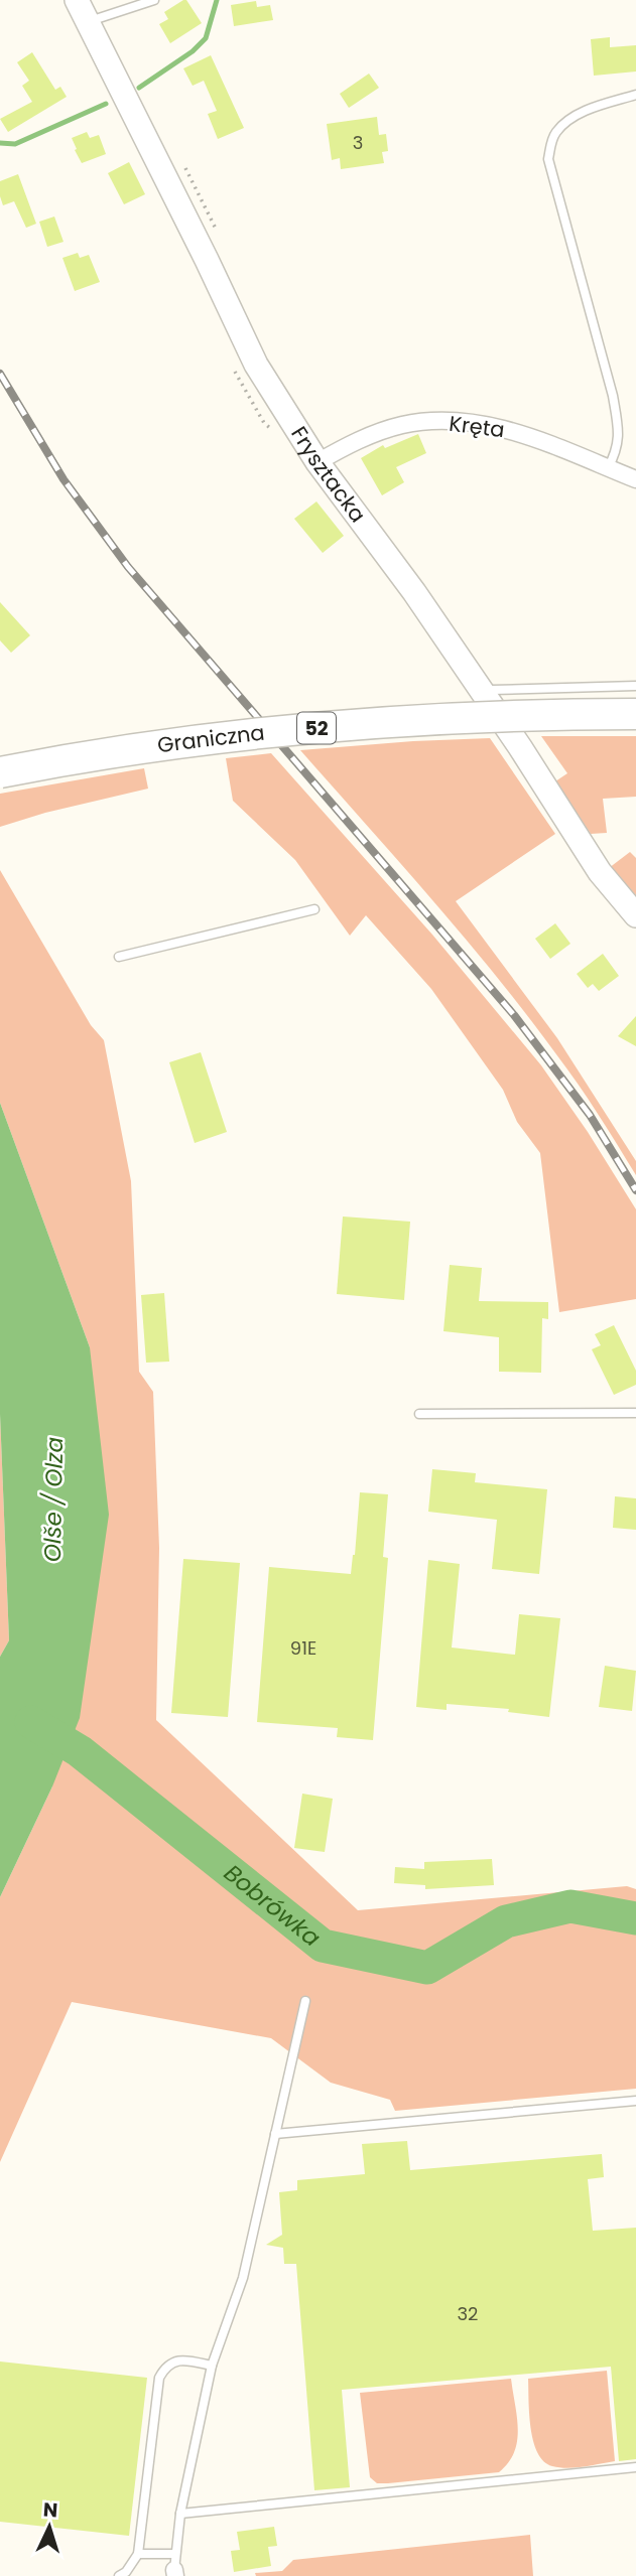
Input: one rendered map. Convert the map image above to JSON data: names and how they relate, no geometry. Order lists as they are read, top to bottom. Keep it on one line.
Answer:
{"streets":{"highway":["52","Graniczna"],"street":["Kręta","Frysztacka"]},"crossings":[["Kręta","Frysztacka"]],"water":["Olše / Olza","Bobrówka"],"house_numbers":["3","91E","32"],"north":"top"}
